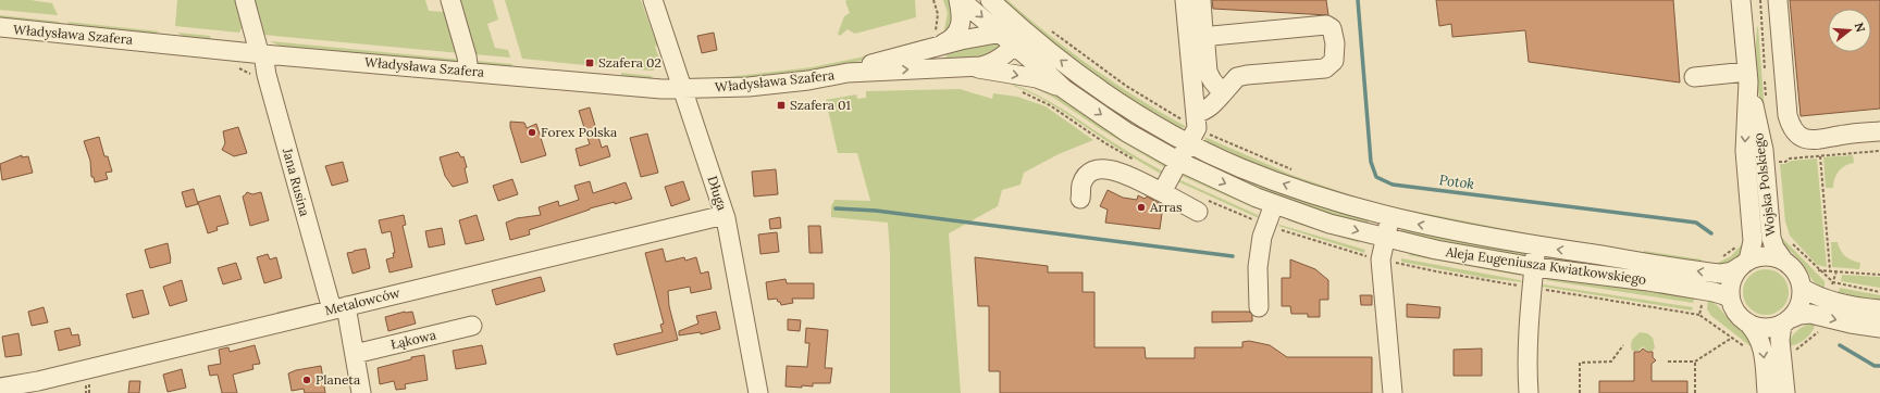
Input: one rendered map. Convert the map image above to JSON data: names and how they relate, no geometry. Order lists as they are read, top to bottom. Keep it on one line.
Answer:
{"streets":{"street":["Władysława Szafera","Jana Rusina","Wojska Polskiego","Długa","Aleja Eugeniusza Kwiatkowskiego","Metalowców","Łąkowa"]},"crossings":[["Władysława Szafera","Jana Rusina"],["Władysława Szafera","Długa"],["Władysława Szafera","Aleja Eugeniusza Kwiatkowskiego"],["Jana Rusina","Metalowców"],["Wojska Polskiego","Aleja Eugeniusza Kwiatkowskiego"],["Długa","Metalowców"]],"water":["Potok"],"places":{"transit":["Szafera 02","Szafera 01"],"other":["Forex Polska","Arras","Planeta"]},"north":"right"}
